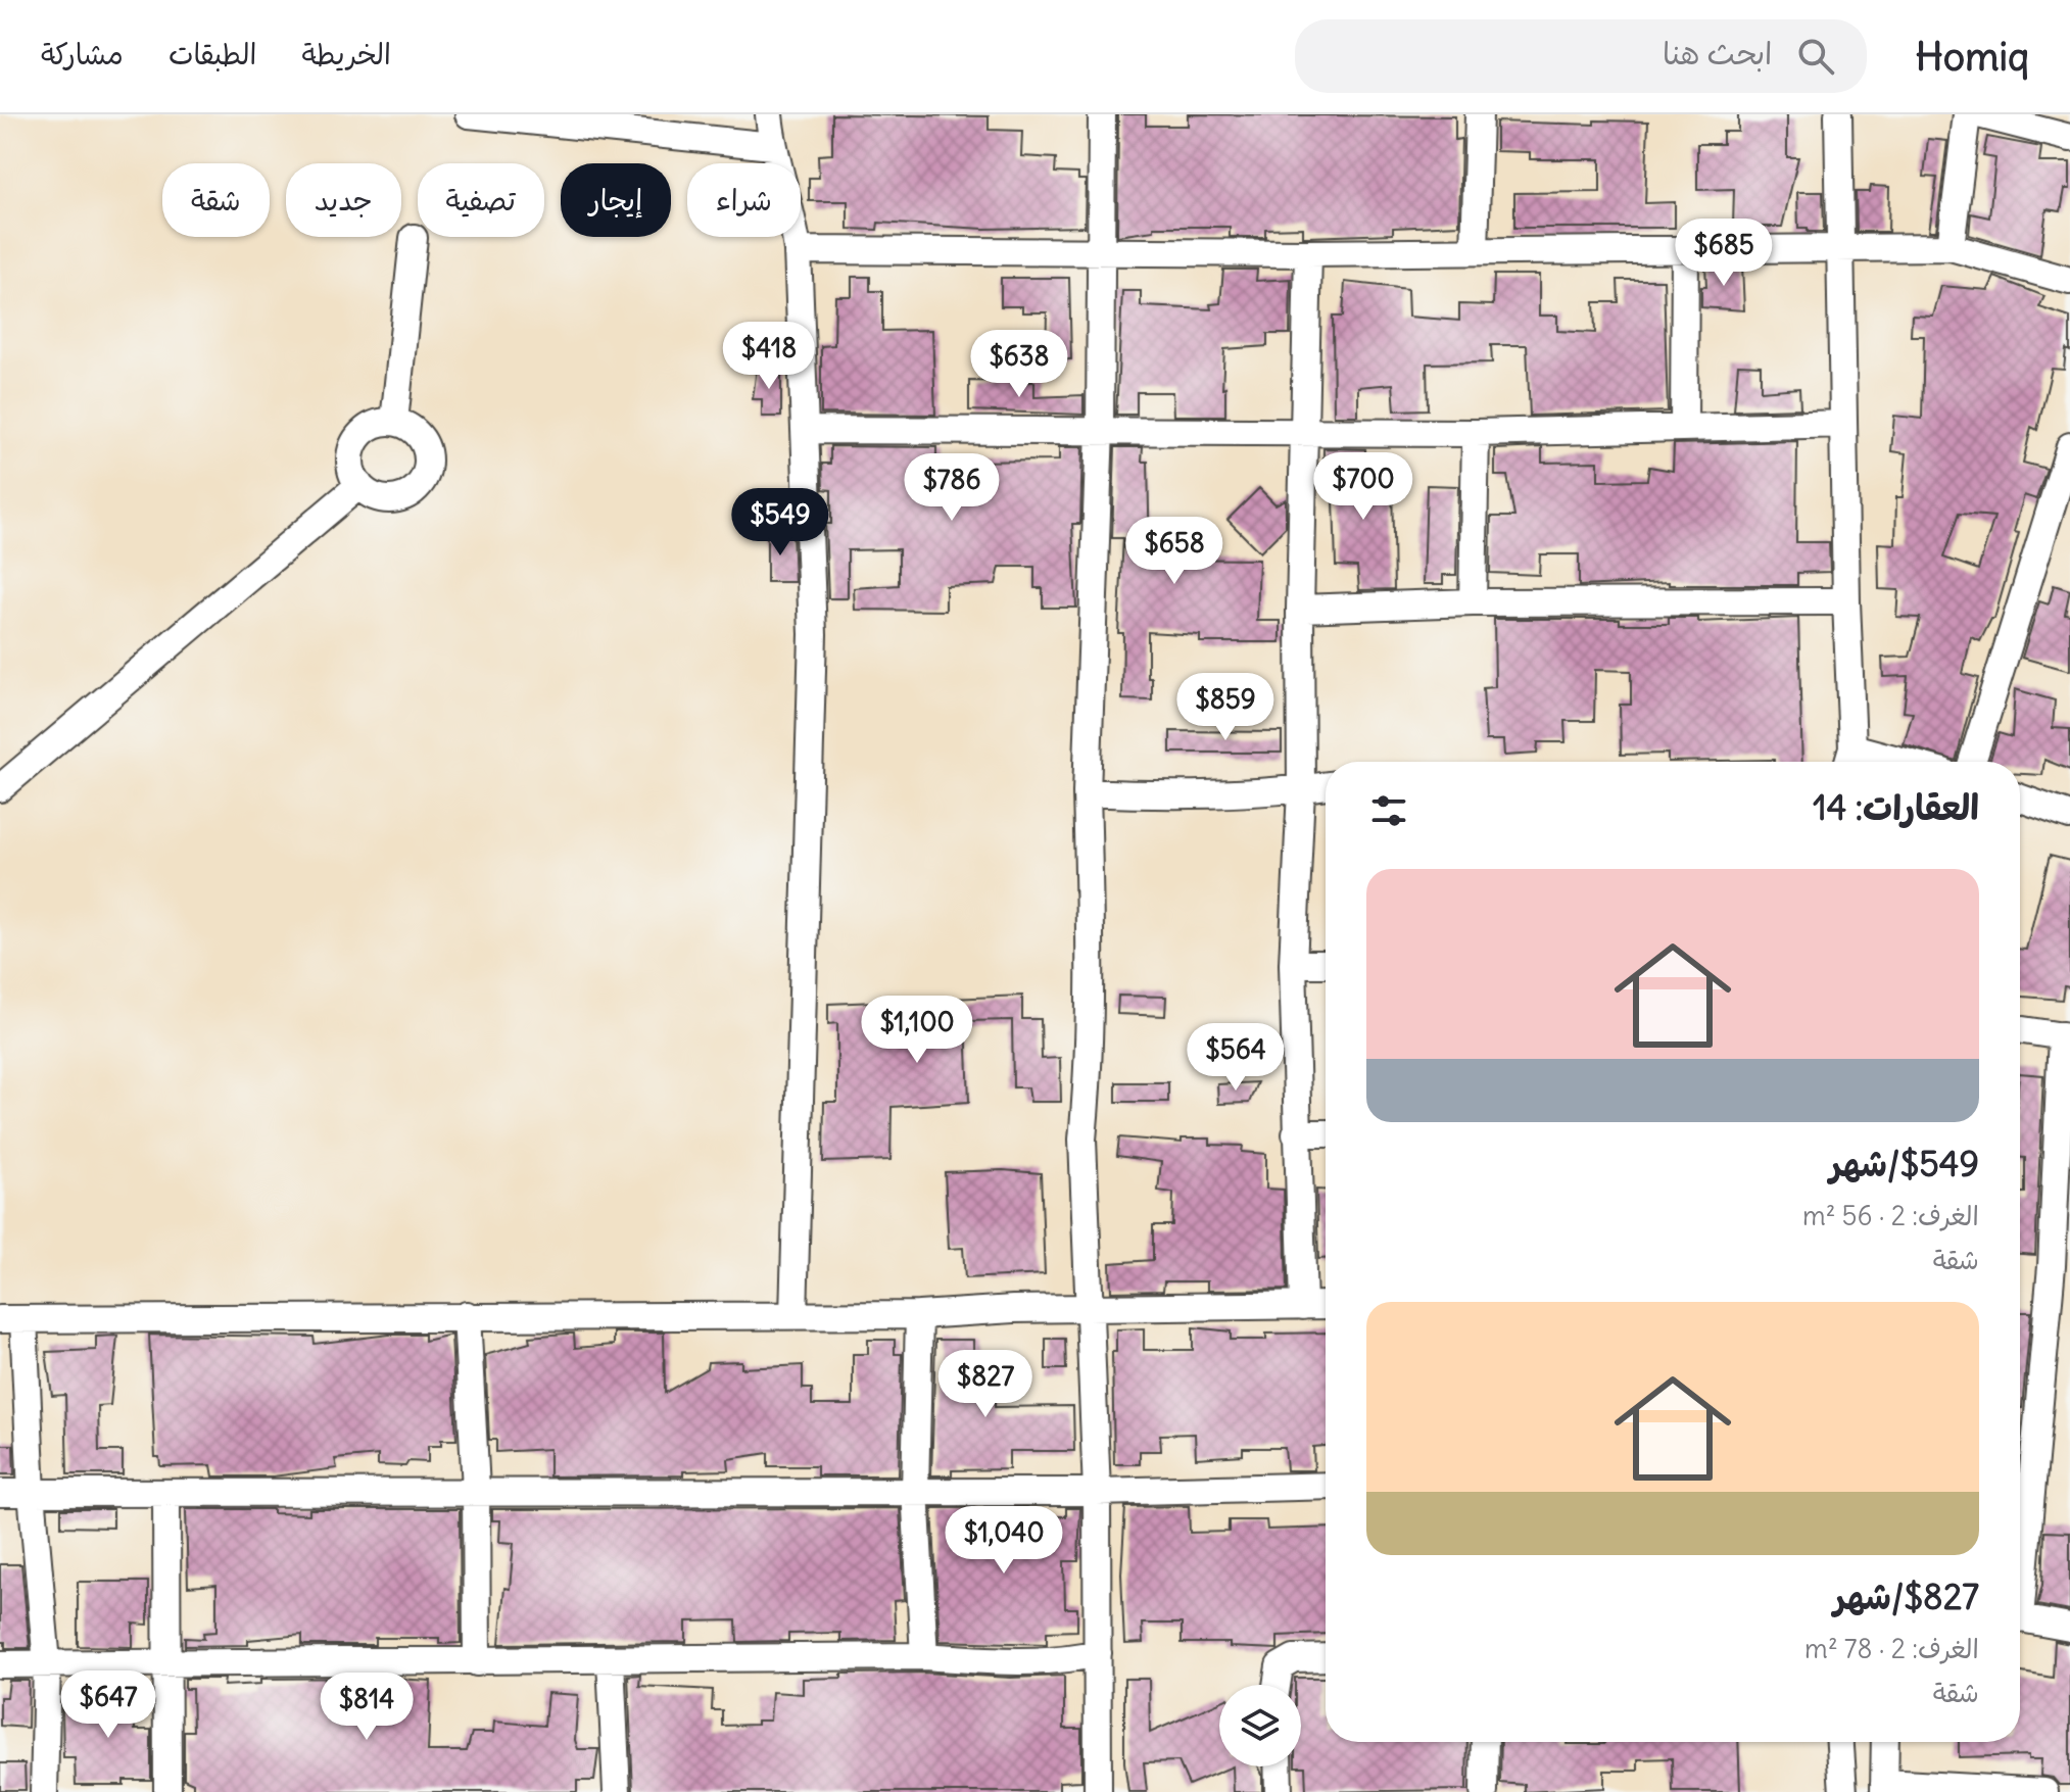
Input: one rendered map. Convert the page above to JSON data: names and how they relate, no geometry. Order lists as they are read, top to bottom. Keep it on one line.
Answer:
{"page":{"header":"Homiq","search":"ابحث هنا","nav":["الخريطة","الطبقات","مشاركة"],"chip":["شراء","إيجار","تصفية","جديد","شقة"],"price":["$685","$418","$638","$700","$786","$549","$658","$859","$1,100","$564","$827","$1,040","$647","$814"],"heading":"العقارات: 14","list":[{"name":"$549/شهر","note":"الغرف: 2 · 56 m² · شقة"},{"name":"$827/شهر","note":"الغرف: 2 · 78 m² · شقة"}]}}
